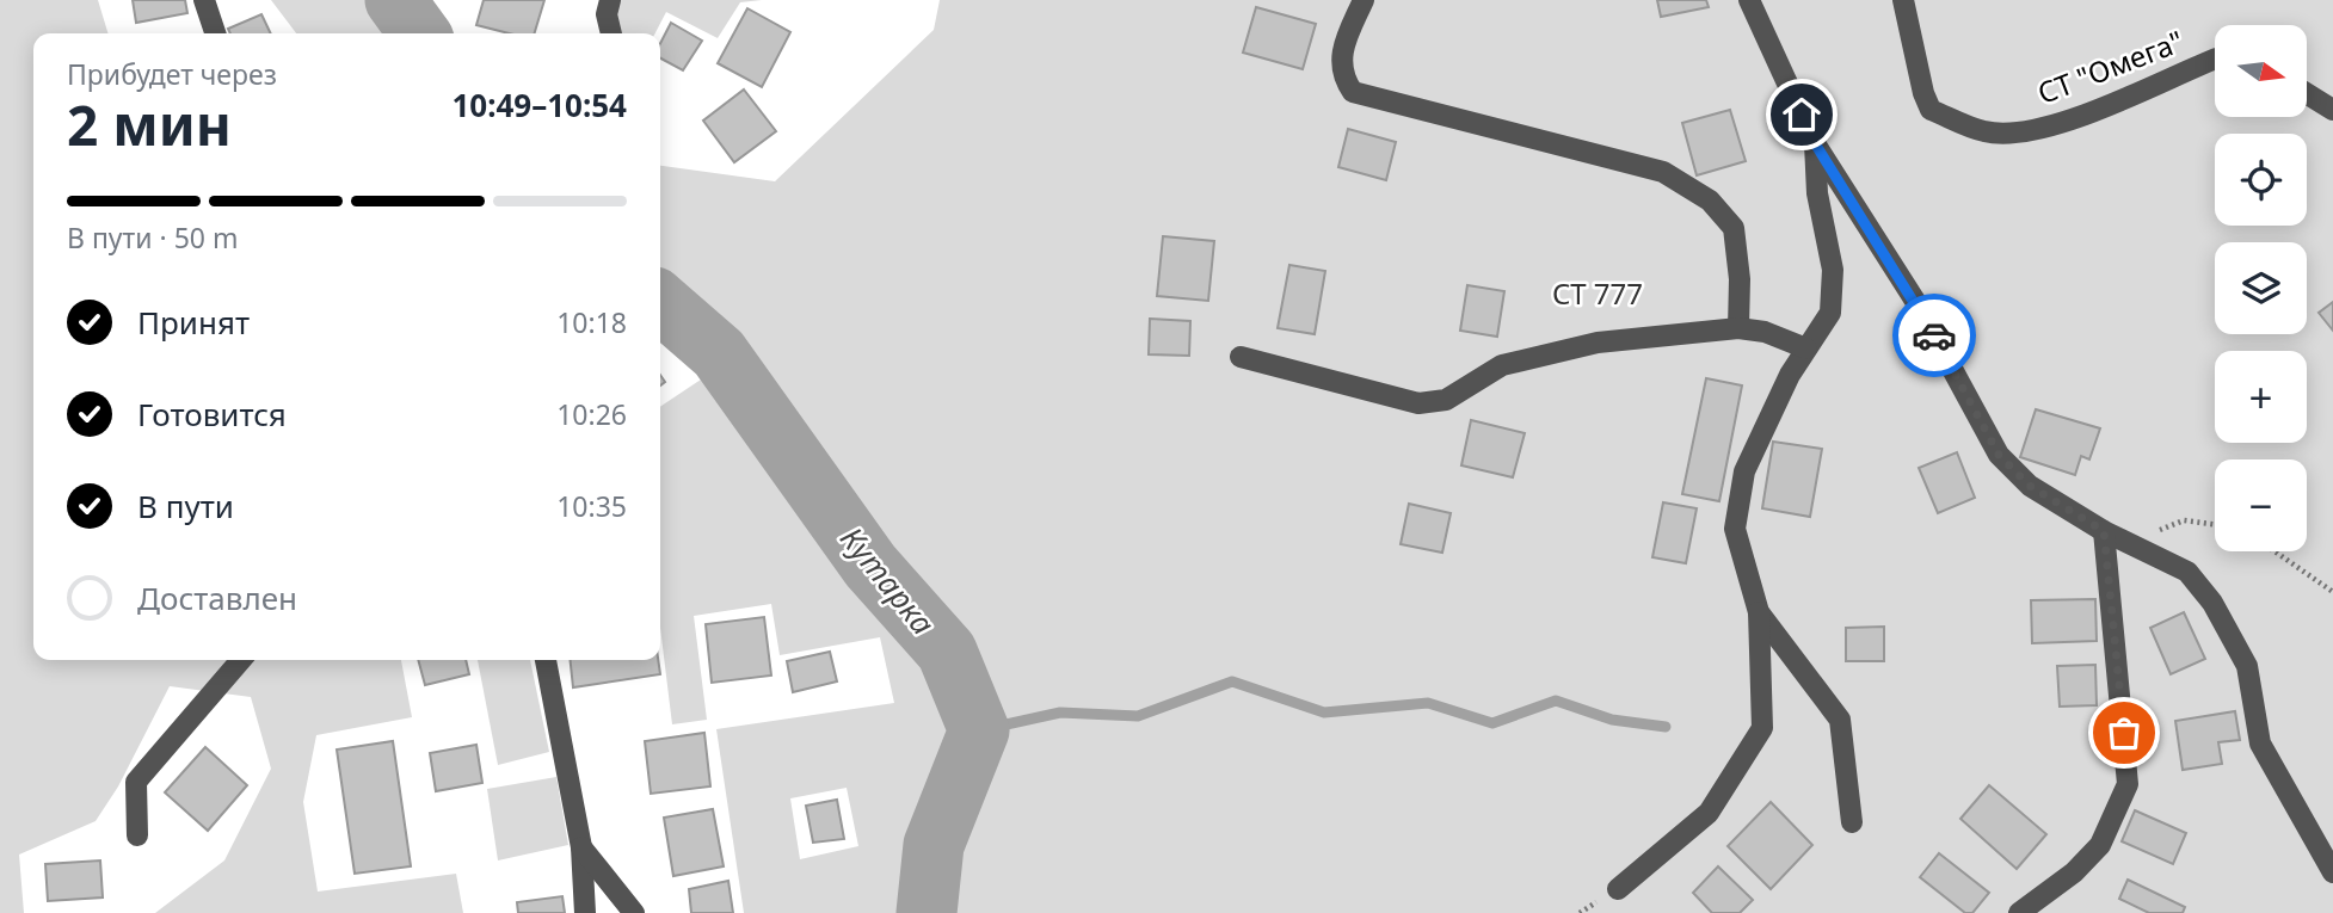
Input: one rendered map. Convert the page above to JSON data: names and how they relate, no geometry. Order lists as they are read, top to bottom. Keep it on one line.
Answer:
{"streets":{"street":["СТ \"Омега\""]},"water":["Кутарка"],"parks":["СТ 777"],"north":"right","page":{"map_buttons":["+","−"],"heading":["2 мин","Прибудет через","10:49–10:54"],"bar":"В пути · 50 m","list":[["Принят","10:18"],["Готовится","10:26"],["В пути","10:35"],"Доставлен"]}}
